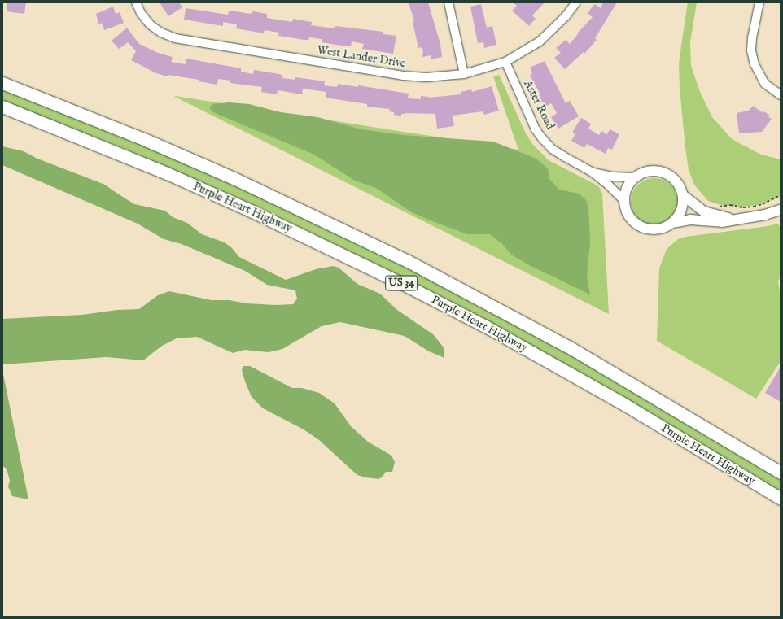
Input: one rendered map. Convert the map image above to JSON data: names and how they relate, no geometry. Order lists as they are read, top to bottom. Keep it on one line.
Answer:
{"streets":{"main road":["Purple Heart Highway","US 34"],"street":["West Lander Drive","Aster Road"]},"crossings":[["West Lander Drive","Aster Road"]]}
